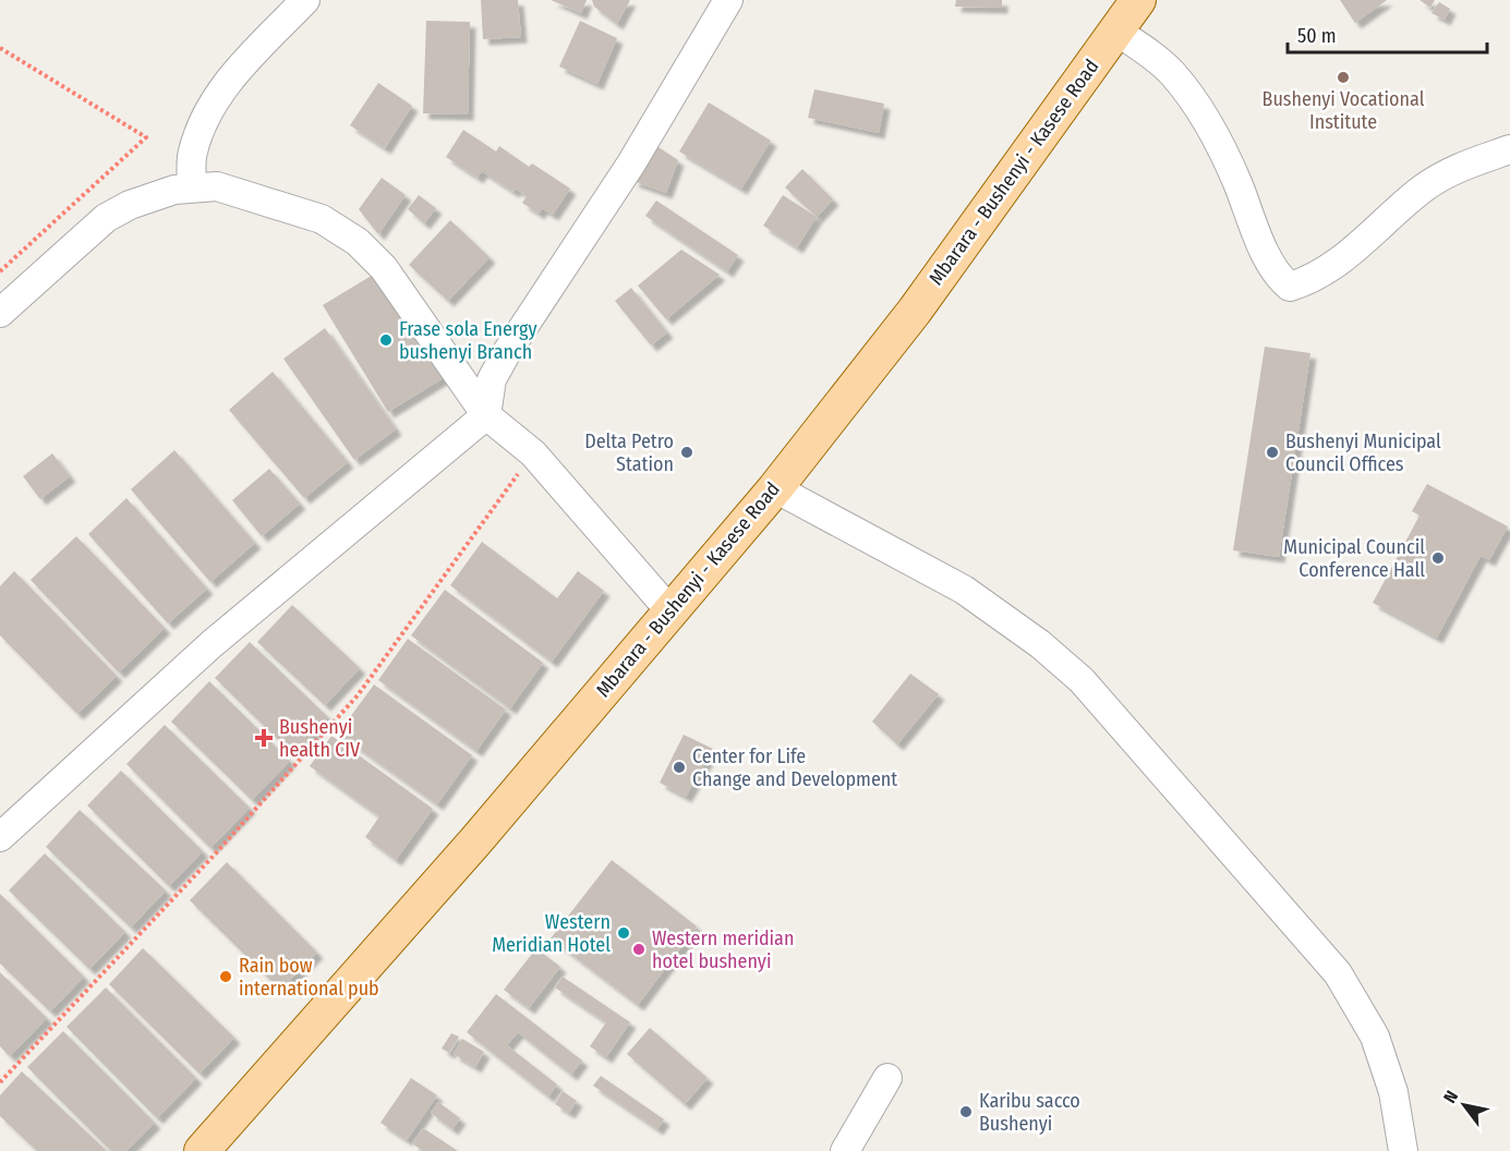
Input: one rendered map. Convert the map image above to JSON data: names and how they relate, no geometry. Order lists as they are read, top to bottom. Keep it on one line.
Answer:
{"streets":{"main road":["Mbarara - Bushenyi - Kasese Road"]},"places":{"other":["Bushenyi Vocational Institute","Frase sola Energy bushenyi Branch","Delta Petro Station","Bushenyi Municipal Council Offices","Municipal Council Conference Hall","Center for Life Change and Development","Western Meridian Hotel","Western meridian hotel bushenyi","Rain bow international pub","Karibu sacco Bushenyi"],"health":["Bushenyi health CIV"]},"scale_bar":"50 m","north":"top left"}
